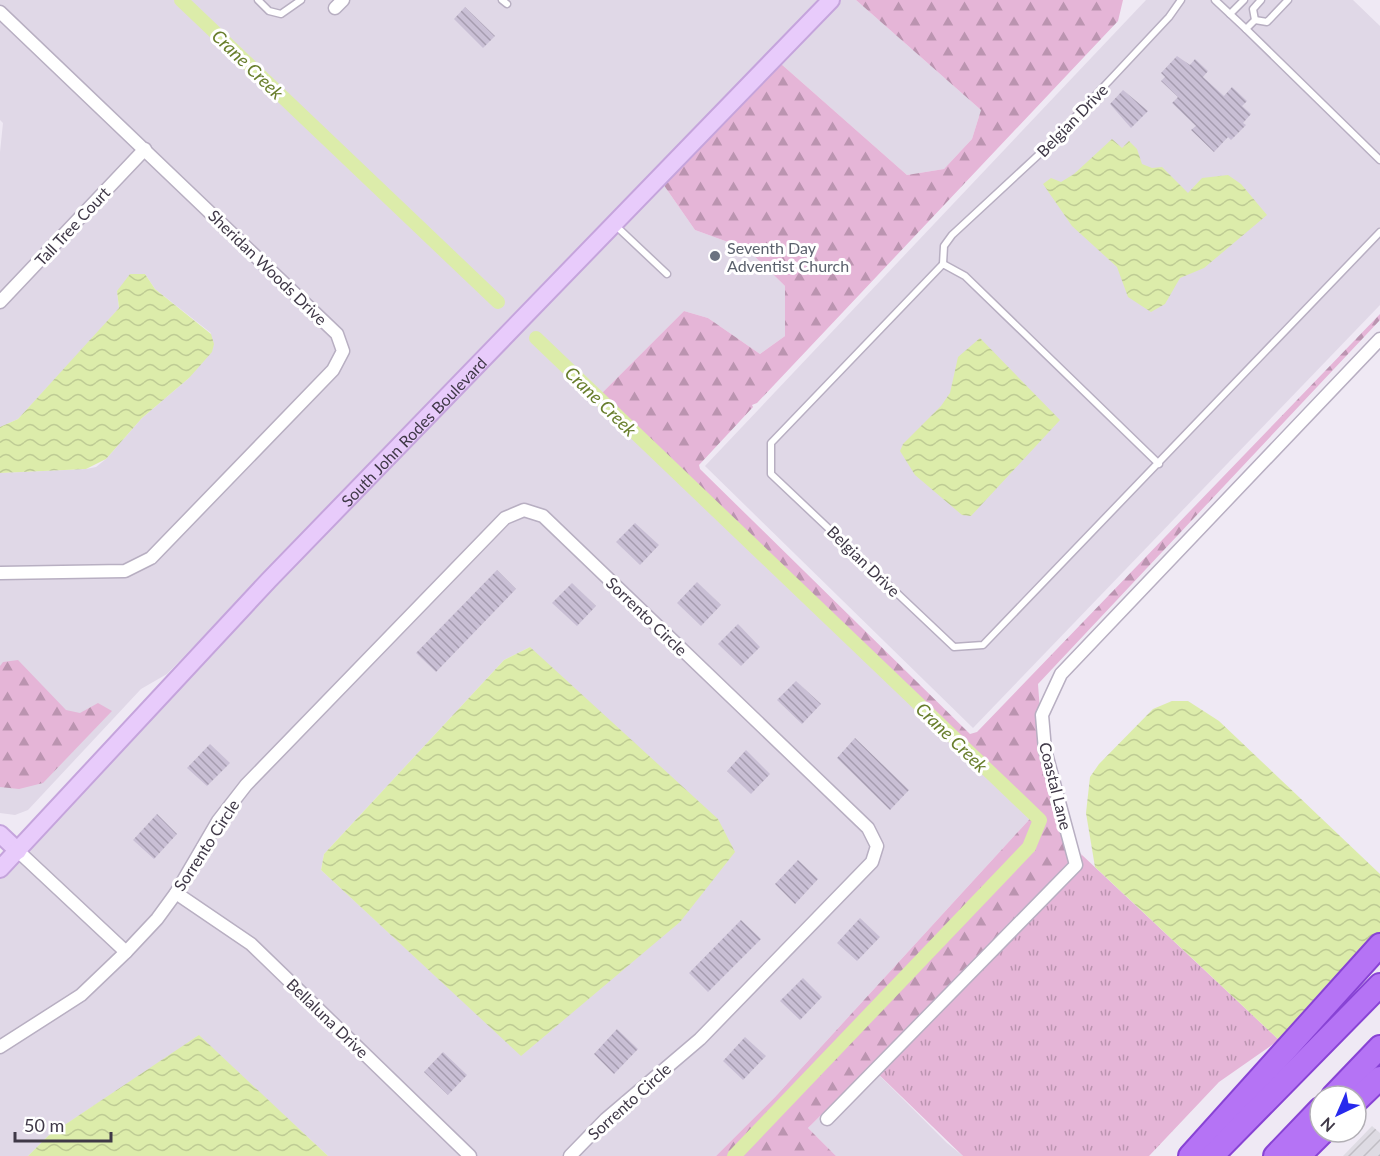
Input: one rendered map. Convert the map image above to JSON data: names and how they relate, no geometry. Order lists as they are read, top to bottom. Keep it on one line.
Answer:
{"streets":{"main road":["South John Rodes Boulevard"],"street":["Tall Tree Court","Sheridan Woods Drive","Sorrento Circle","Coastal Lane","Bellaluna Drive"],"lane":["Belgian Drive"]},"crossings":[["Tall Tree Court","Sheridan Woods Drive"],["Sorrento Circle","Bellaluna Drive"]],"water":["Crane Creek"],"places":["Seventh Day Adventist Church"],"scale_bar":"50 m","north":"bottom left"}
